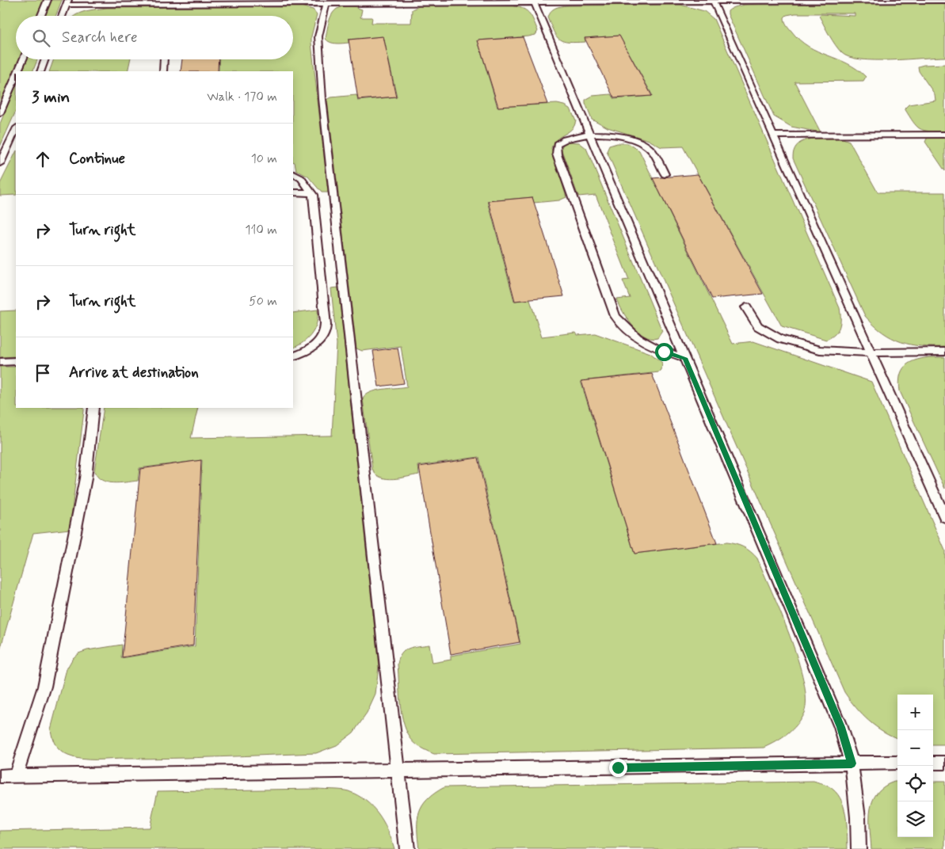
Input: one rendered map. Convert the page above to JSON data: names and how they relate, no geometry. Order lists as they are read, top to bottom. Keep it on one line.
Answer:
{"page":{"search":"Search here","heading":["3 min","Walk · 170 m"],"list":[["Continue","10 m"],["Turn right","110 m"],["Turn right","50 m"],"Arrive at destination"],"map_buttons":["+","−"]}}
